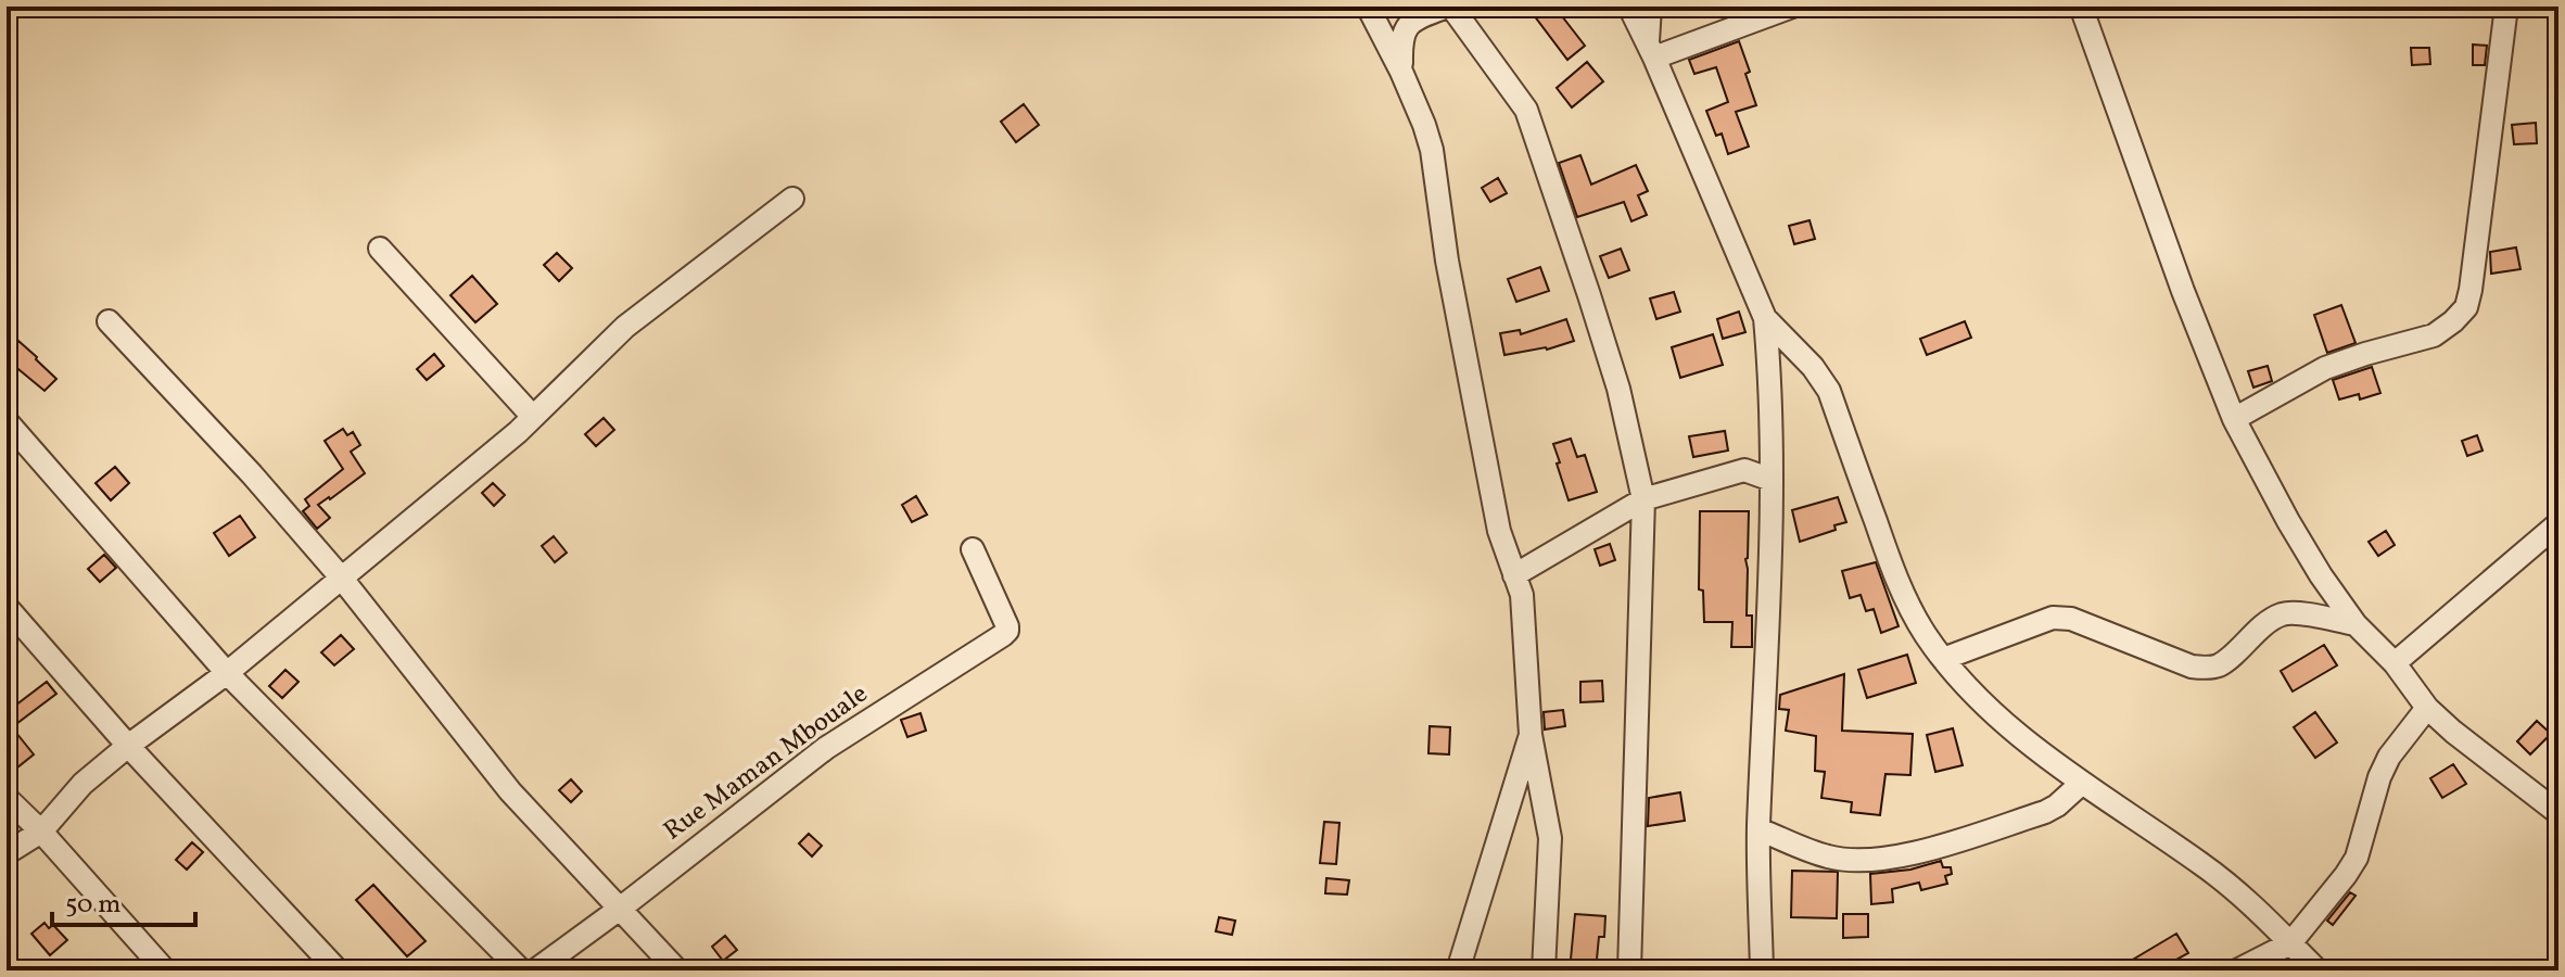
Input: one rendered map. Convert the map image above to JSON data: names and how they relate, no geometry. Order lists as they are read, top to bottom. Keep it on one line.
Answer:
{"streets":{"street":["Rue Maman Mbouale"]},"scale_bar":"50 m"}
